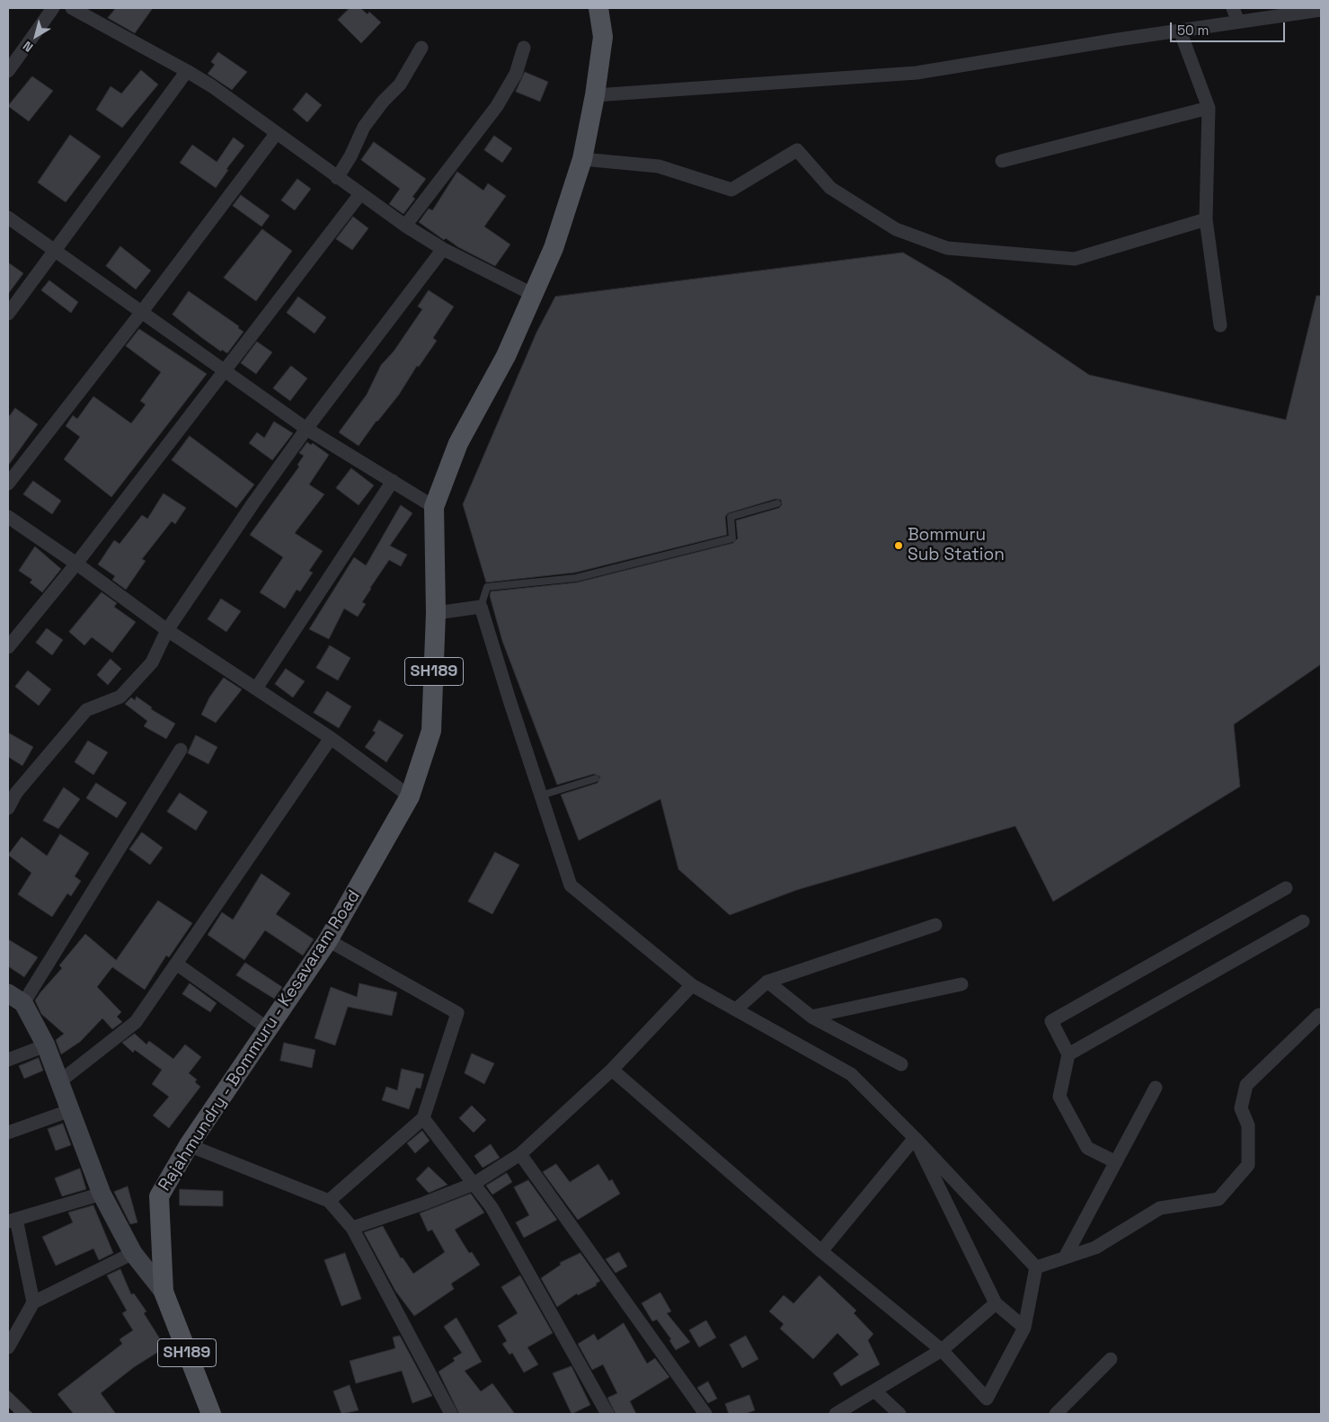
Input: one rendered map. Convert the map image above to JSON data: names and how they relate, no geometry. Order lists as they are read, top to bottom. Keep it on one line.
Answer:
{"streets":{"main road":["SH189","Rajahmundry - Bommuru - Kesavaram Road"]},"places":["Bommuru Sub Station"],"scale_bar":"50 m","north":"bottom left"}
